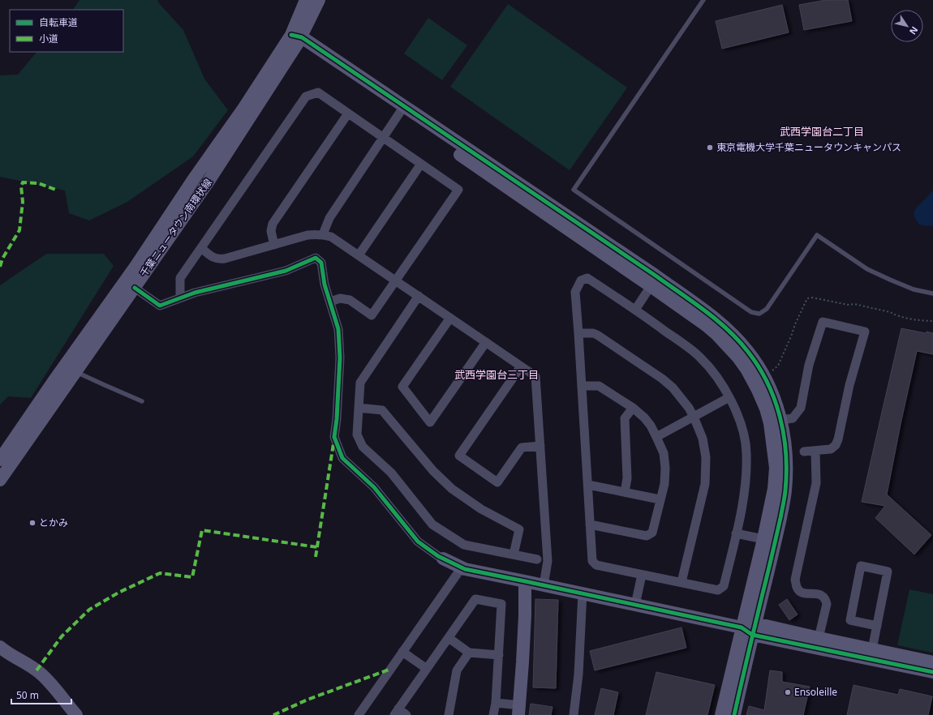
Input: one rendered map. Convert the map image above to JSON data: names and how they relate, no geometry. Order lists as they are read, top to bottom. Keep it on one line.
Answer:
{"streets":{"street":["千葉ニュータウン南環状線"]},"districts":["武西学園台二丁目","武西学園台三丁目"],"places":["東京電機大学千葉ニュータウンキャンパス","とかみ","Ensoleille"],"legend":["自転車道","小道"],"scale_bar":"50 m","north":"bottom right"}
